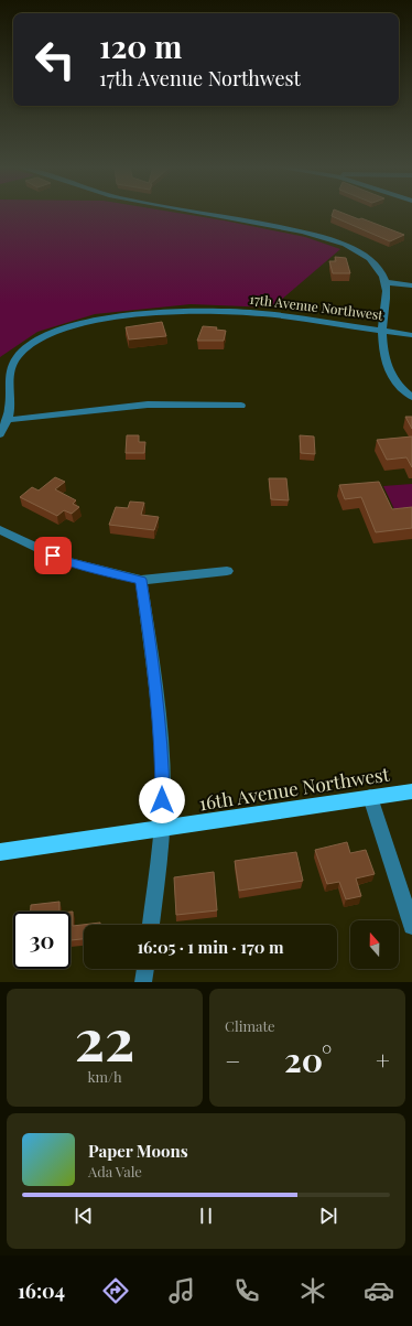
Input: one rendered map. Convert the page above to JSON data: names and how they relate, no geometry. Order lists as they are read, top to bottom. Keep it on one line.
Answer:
{"streets":{"main road":["16th Avenue Northwest"],"street":["17th Avenue Northwest"]},"north":"top","page":{"turn":["120 m","17th Avenue Northwest"],"limit":"30","trip":"16:05 · 1 min · 170 m","tile":[["22","km/h"],"Climate"],"heat":["−","20°","+"],"song":["Paper Moons","Ada Vale"],"tabs":"16:04"}}
